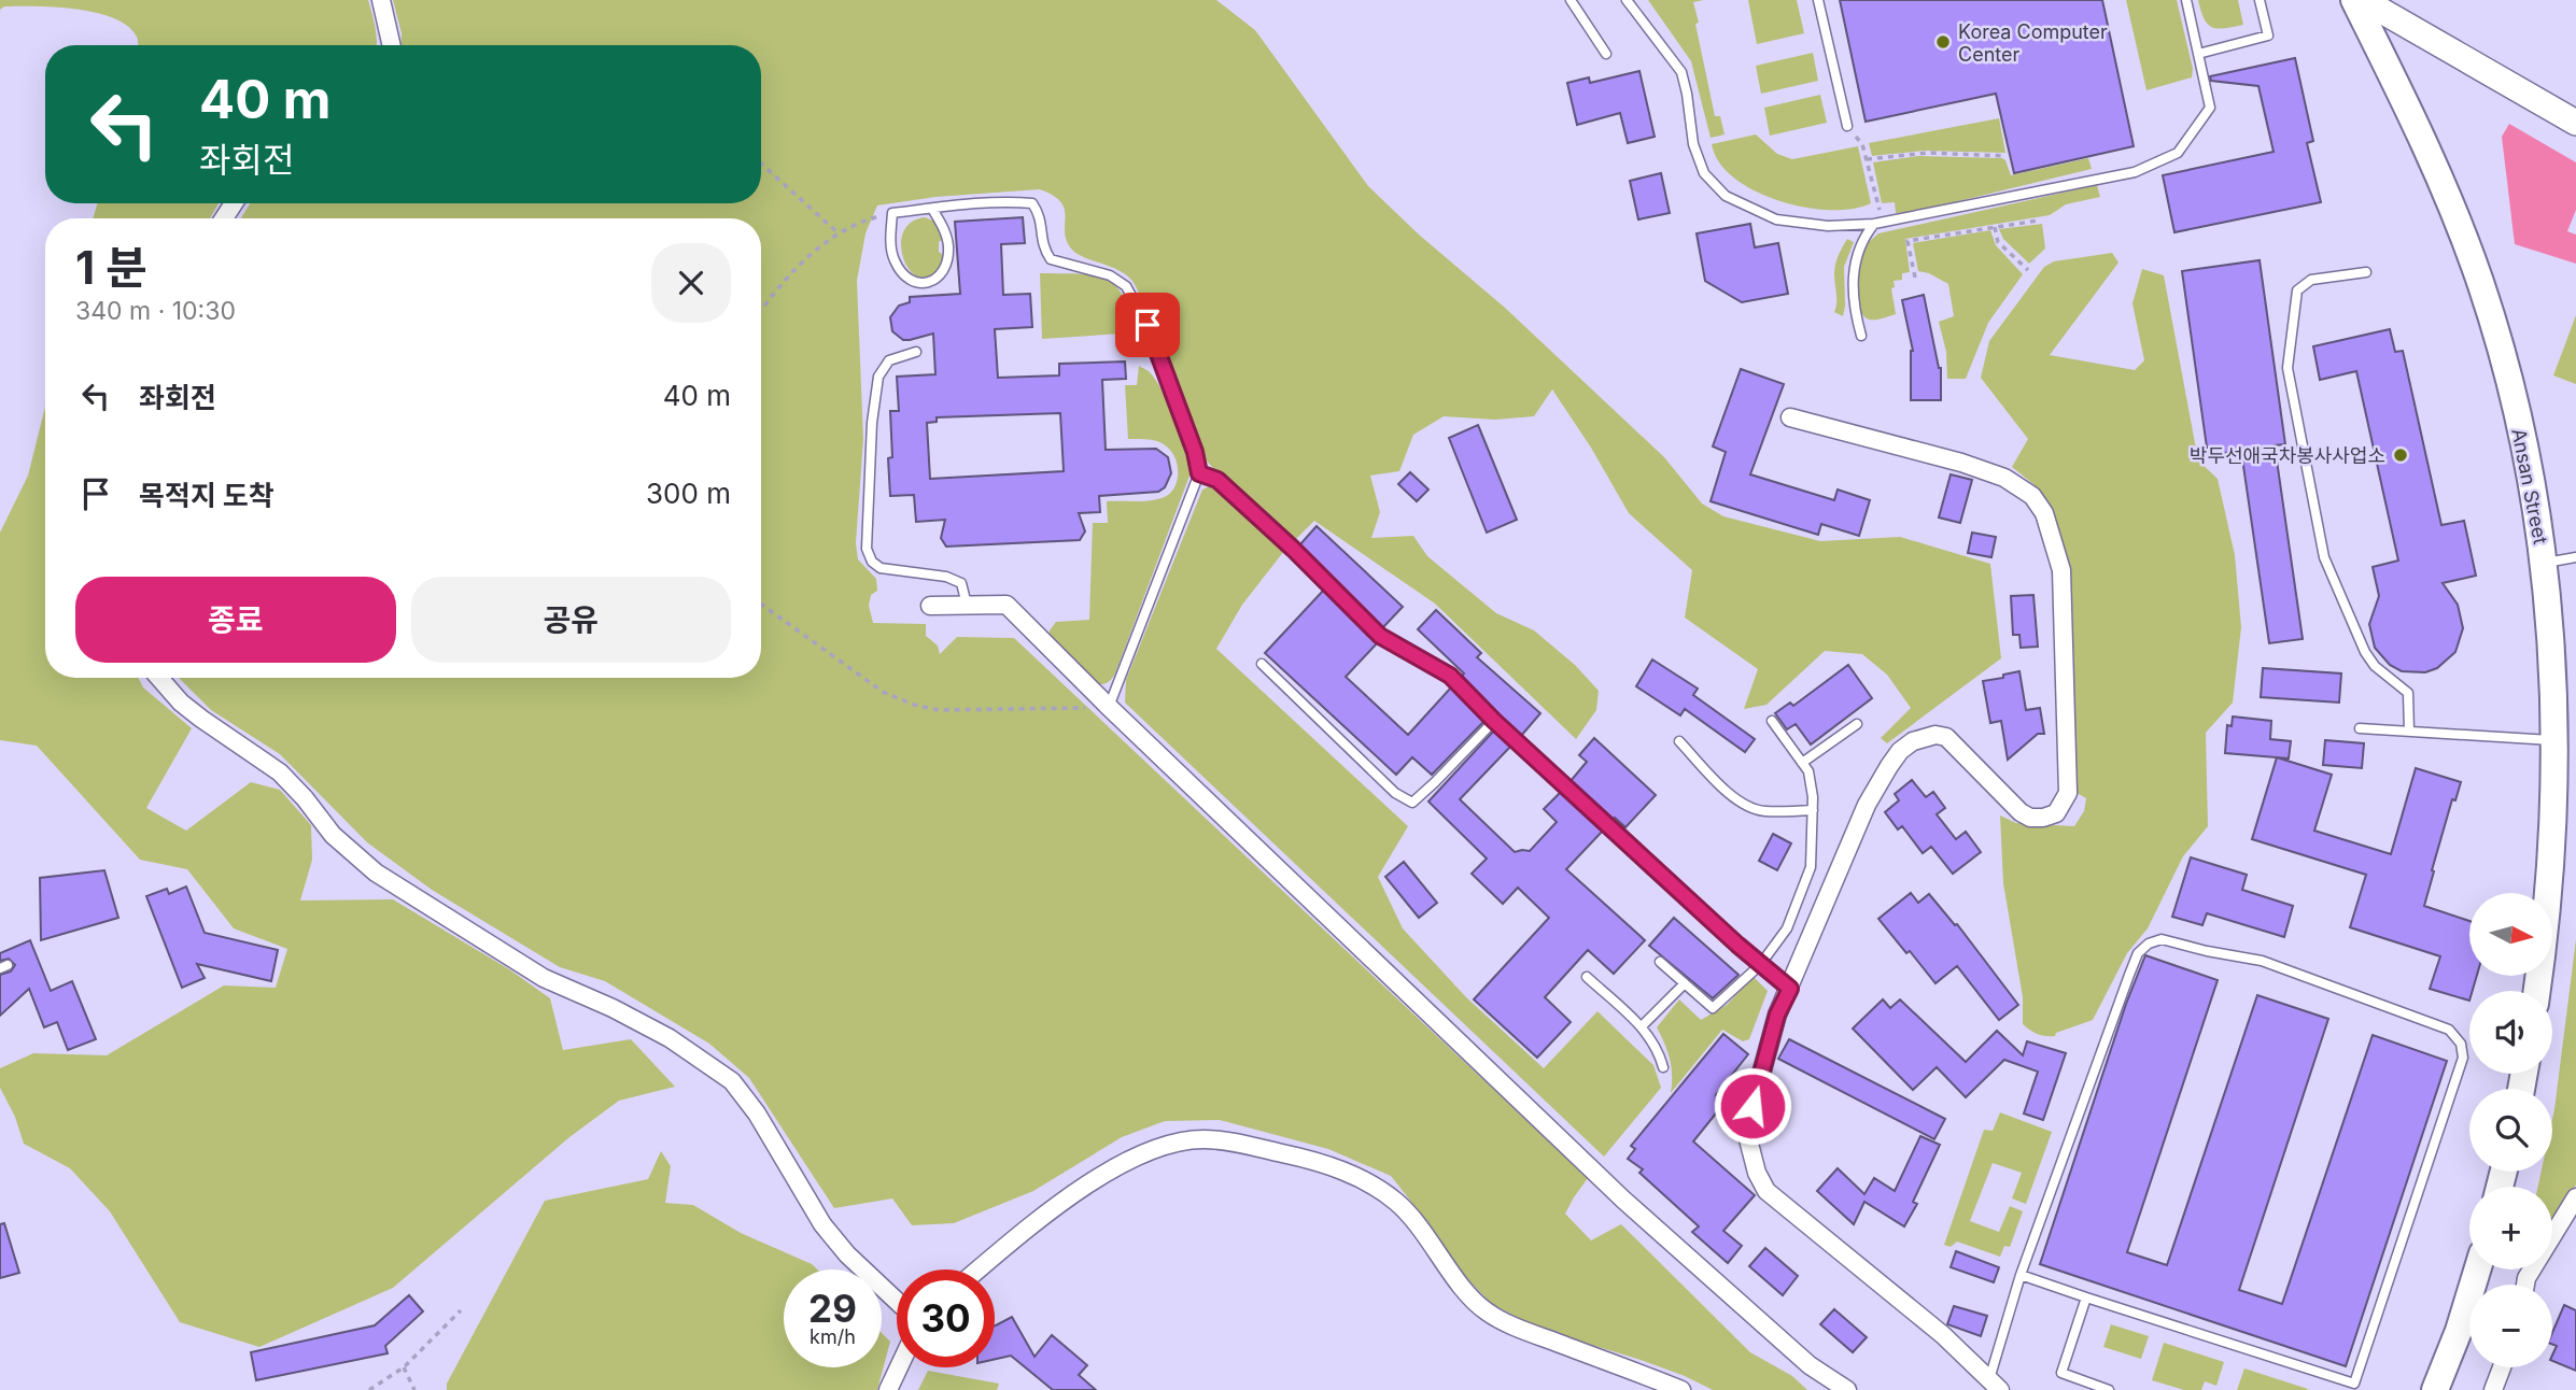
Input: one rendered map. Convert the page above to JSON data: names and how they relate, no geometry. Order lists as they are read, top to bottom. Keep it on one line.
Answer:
{"streets":{"main road":["Ansan Street"]},"places":["Korea Computer Center","박두선애국차봉사사업소"],"north":"right","page":{"turn":["40 m","좌회전"],"heading":["1 분","340 m · 10:30"],"list":[{"name":"좌회전","value":"40 m"},{"name":"목적지 도착","value":"300 m"}],"buttons":["종료","공유"],"map_buttons":["+","−"],"speed":"29 km/h","limit":"30"}}
